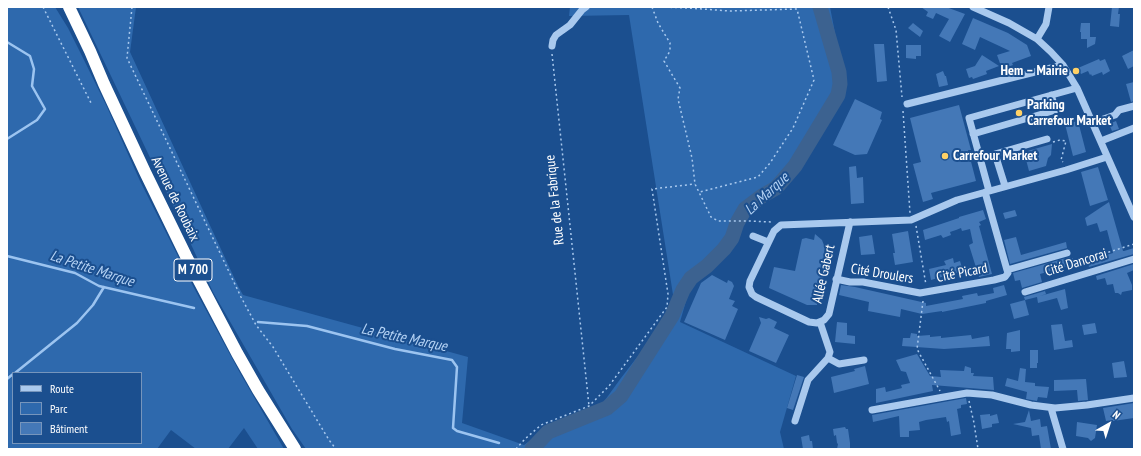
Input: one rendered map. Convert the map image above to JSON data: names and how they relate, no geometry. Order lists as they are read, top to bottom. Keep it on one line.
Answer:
{"streets":{"highway":["Avenue de Roubaix","M 700"],"street":["Cité Dancorai","Cité Picard","Allée Gabert","Cité Droulers"],"path":["Rue de la Fabrique"]},"crossings":[["Cité Picard","Cité Droulers"],["Allée Gabert","Cité Droulers"]],"water":["La Marque","La Petite Marque"],"places":["Hem – Mairie","Parking Carrefour Market","Carrefour Market"],"legend":["Route","Parc","Bâtiment"],"north":"top right"}
